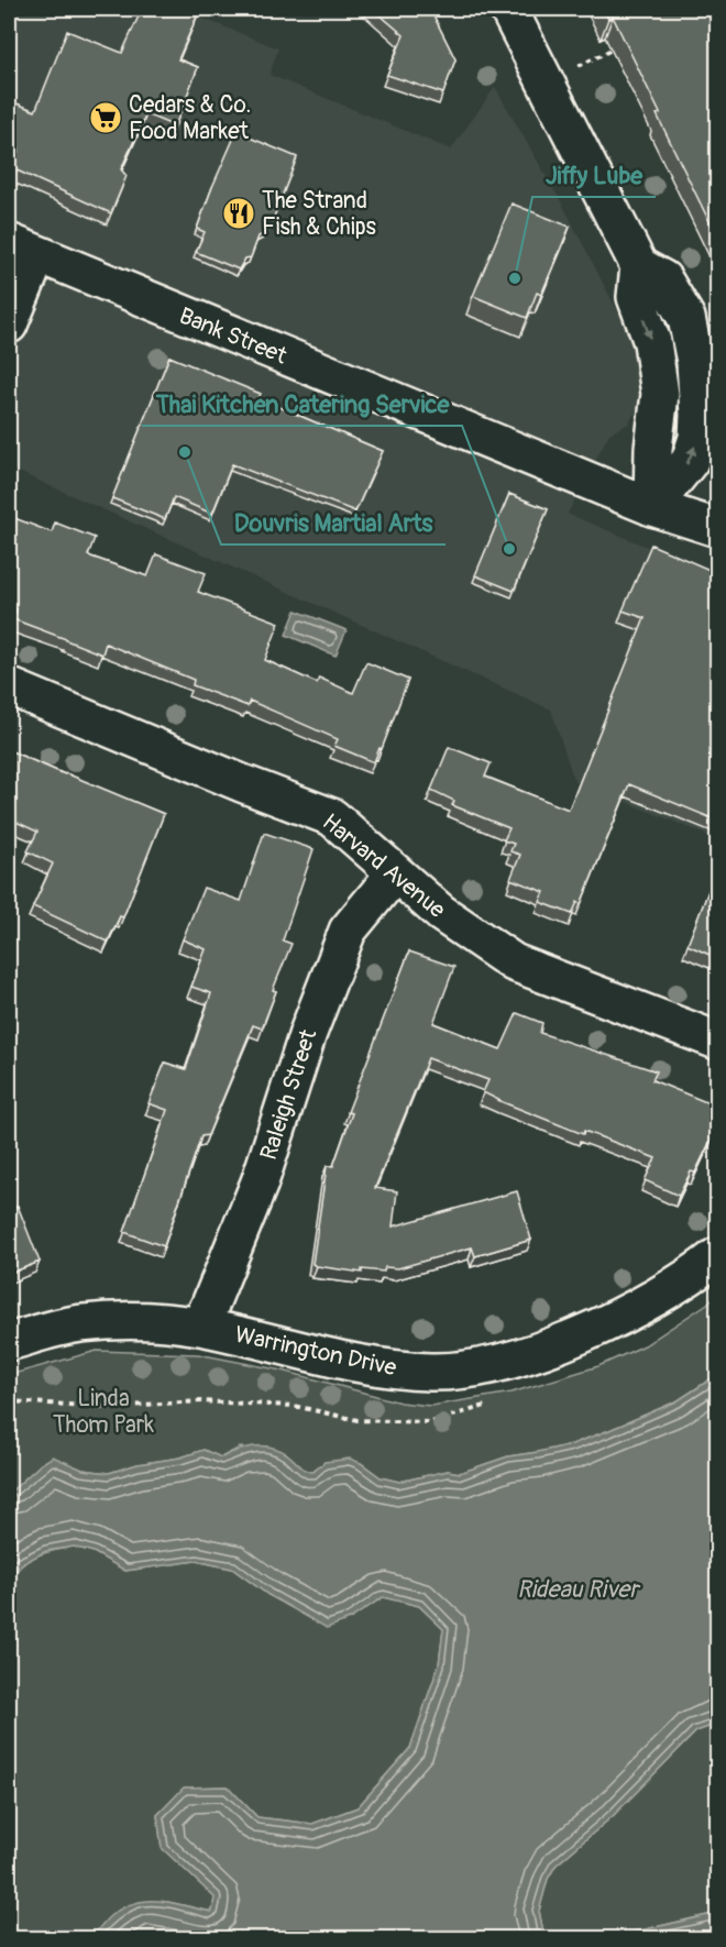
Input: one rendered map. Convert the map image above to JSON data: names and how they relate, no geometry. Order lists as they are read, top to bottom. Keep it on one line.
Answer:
{"streets":{"street":["Bank Street","Harvard Avenue","Raleigh Street","Warrington Drive"]},"crossings":[["Harvard Avenue","Raleigh Street"],["Raleigh Street","Warrington Drive"]],"water":["Rideau River"],"parks":["Linda Thom Park"],"places":{"supermarket":["Cedars & Co. Food Market"],"restaurant":["The Strand Fish & Chips"],"other":["Jiffy Lube","Douvris Martial Arts","Thai Kitchen Catering Service"]}}
